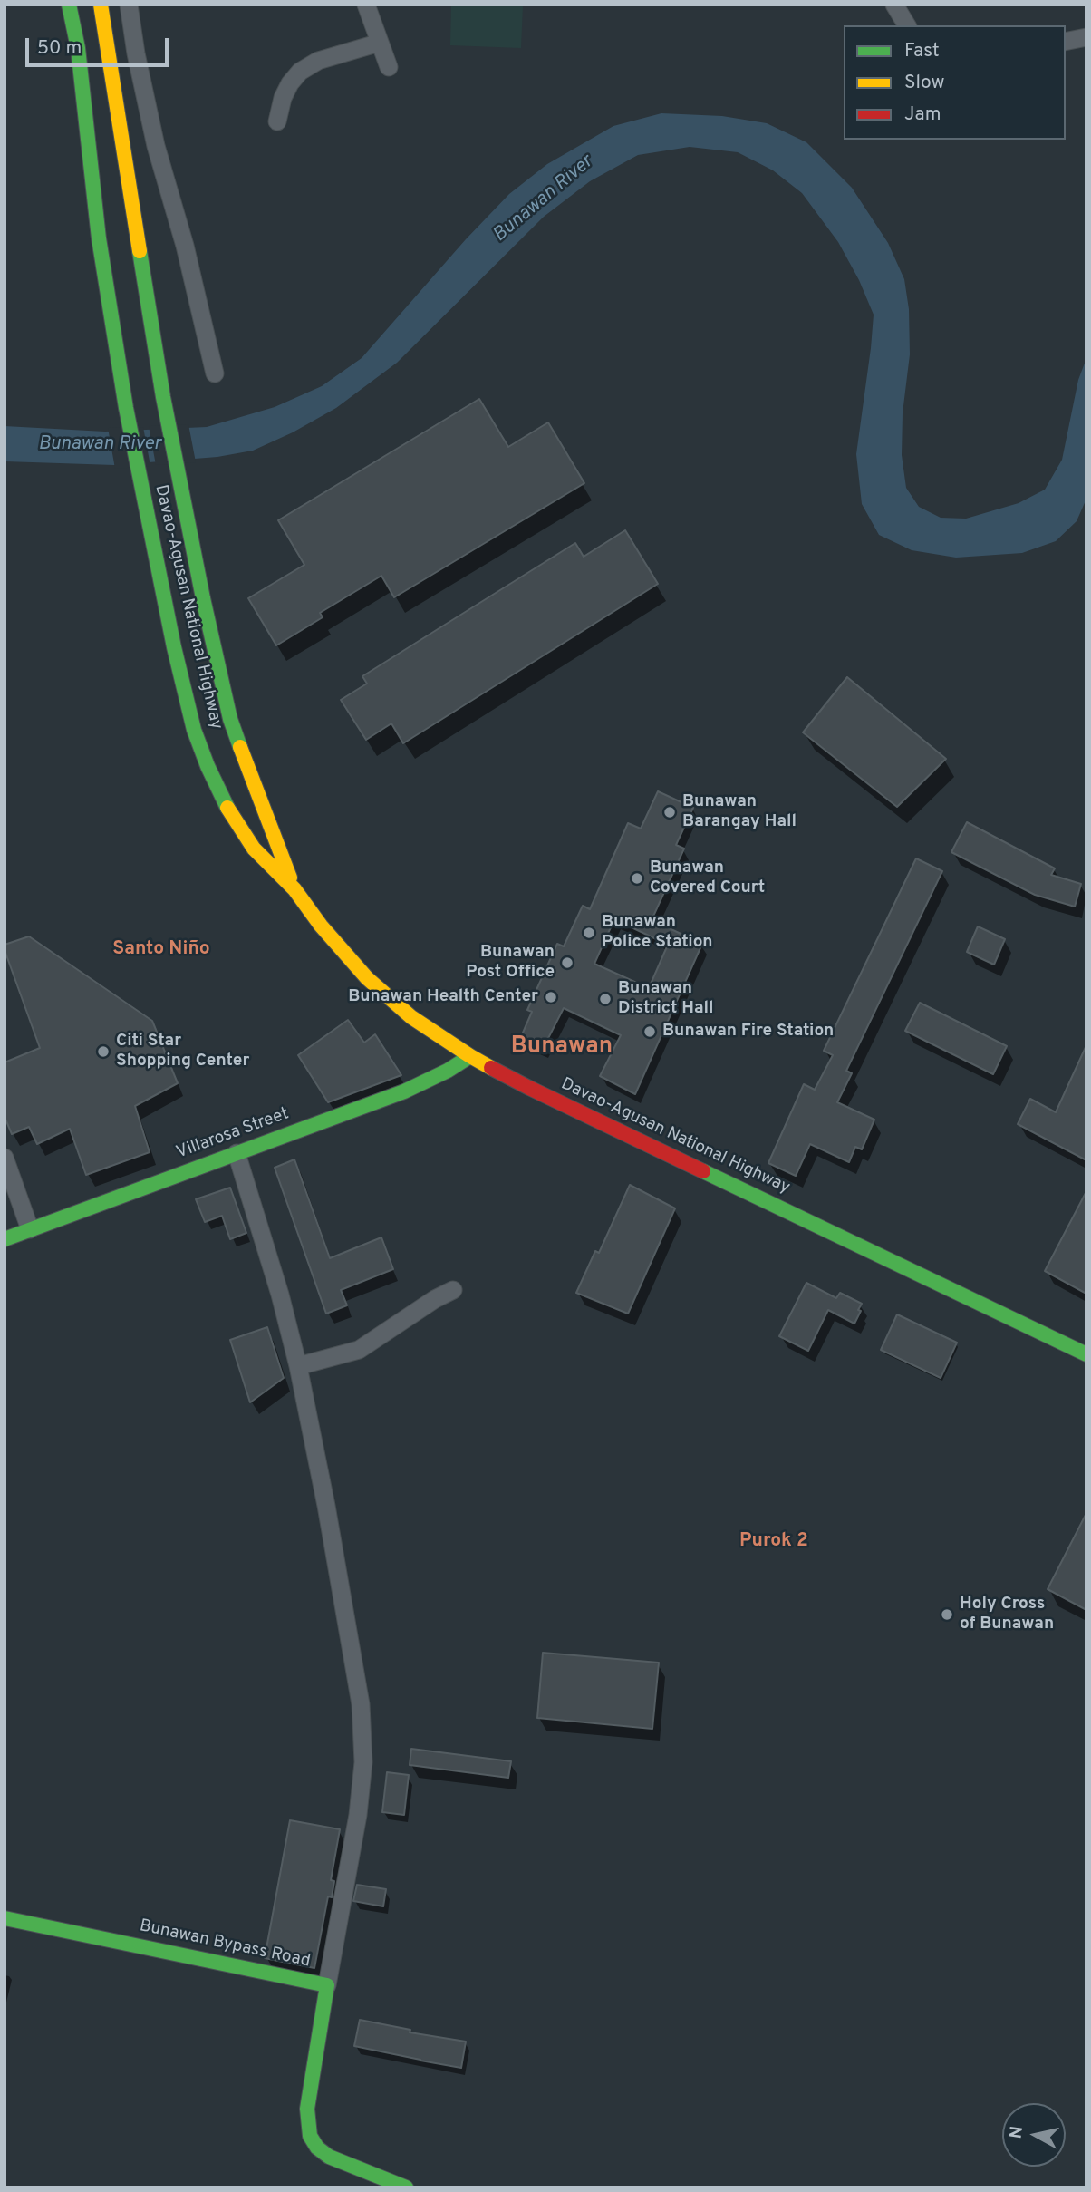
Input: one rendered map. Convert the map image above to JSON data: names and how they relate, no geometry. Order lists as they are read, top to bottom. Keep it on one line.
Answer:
{"streets":{"main road":["Davao-Agusan National Highway","Villarosa Street","Bunawan Bypass Road"]},"crossings":[["Davao-Agusan National Highway","Villarosa Street"]],"districts":["Santo Niño","Bunawan","Purok 2"],"water":["Bunawan River"],"places":["Bunawan Barangay Hall","Bunawan Covered Court","Bunawan Police Station","Bunawan Post Office","Bunawan Health Center","Bunawan District Hall","Bunawan Fire Station","Citi Star Shopping Center","Holy Cross of Bunawan"],"legend":["Fast","Slow","Jam"],"scale_bar":"50 m","north":"left"}
